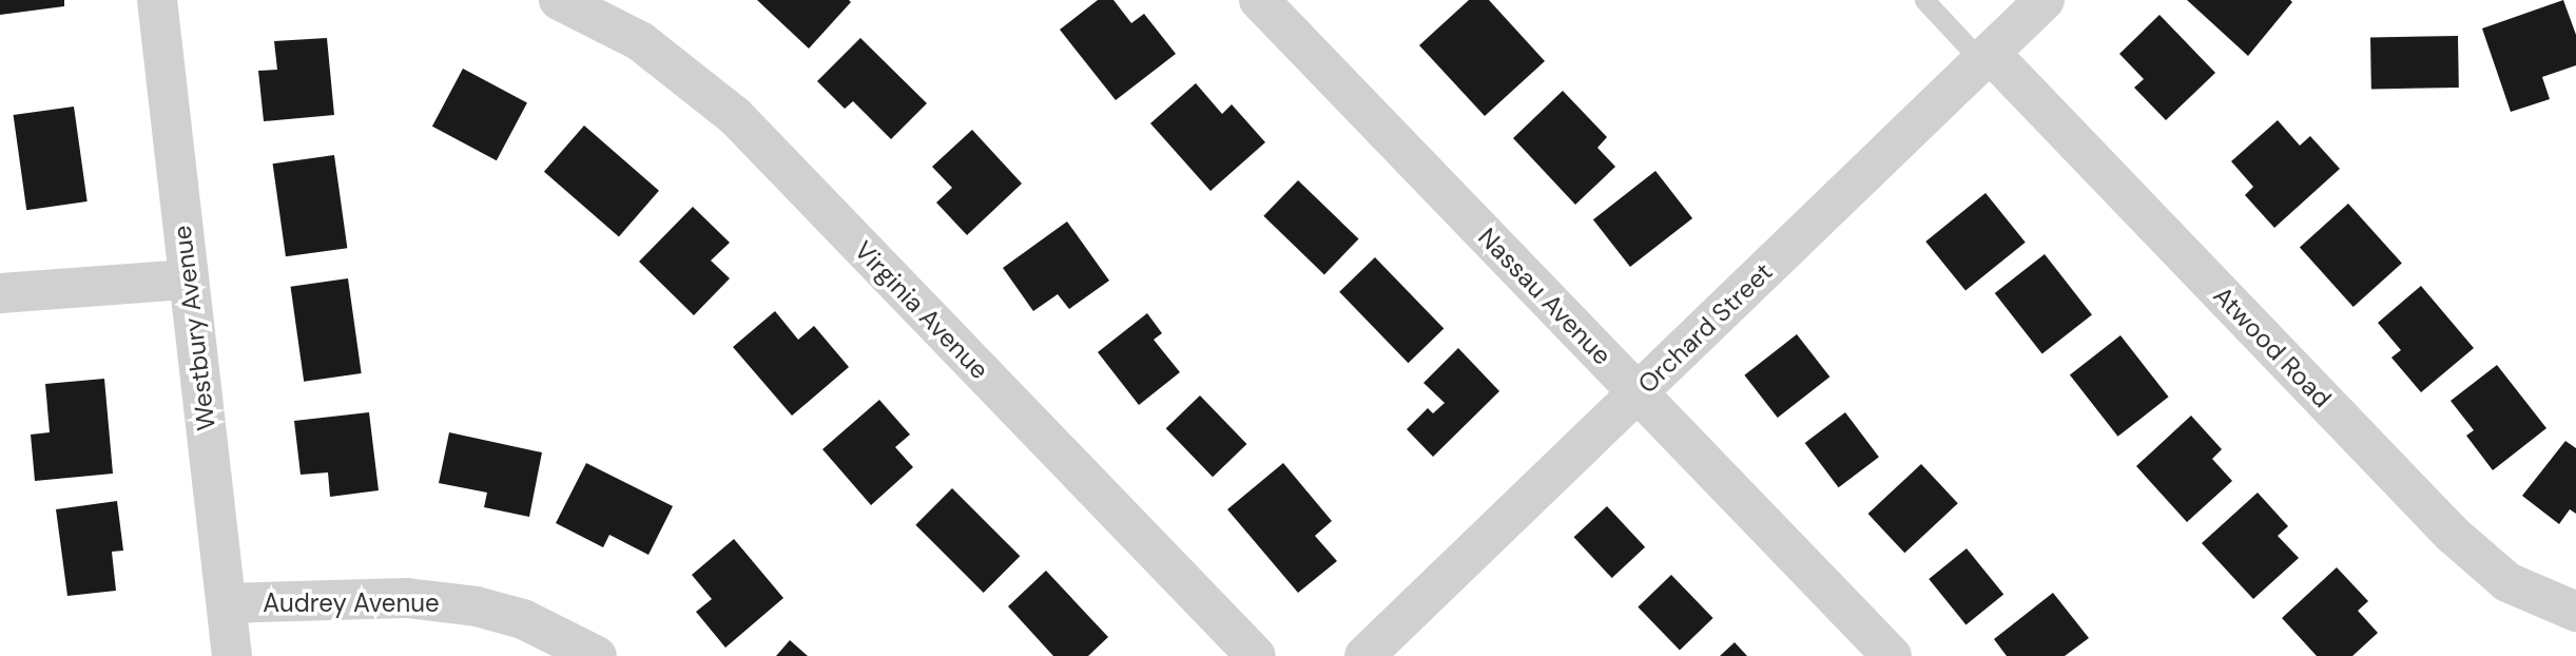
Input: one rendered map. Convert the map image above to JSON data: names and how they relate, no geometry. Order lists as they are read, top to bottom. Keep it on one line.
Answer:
{"streets":{"street":["Nassau Avenue","Virginia Avenue","Westbury Avenue","Orchard Street","Atwood Road","Audrey Avenue"]},"crossings":[["Nassau Avenue","Orchard Street"],["Westbury Avenue","Audrey Avenue"],["Orchard Street","Atwood Road"]]}
